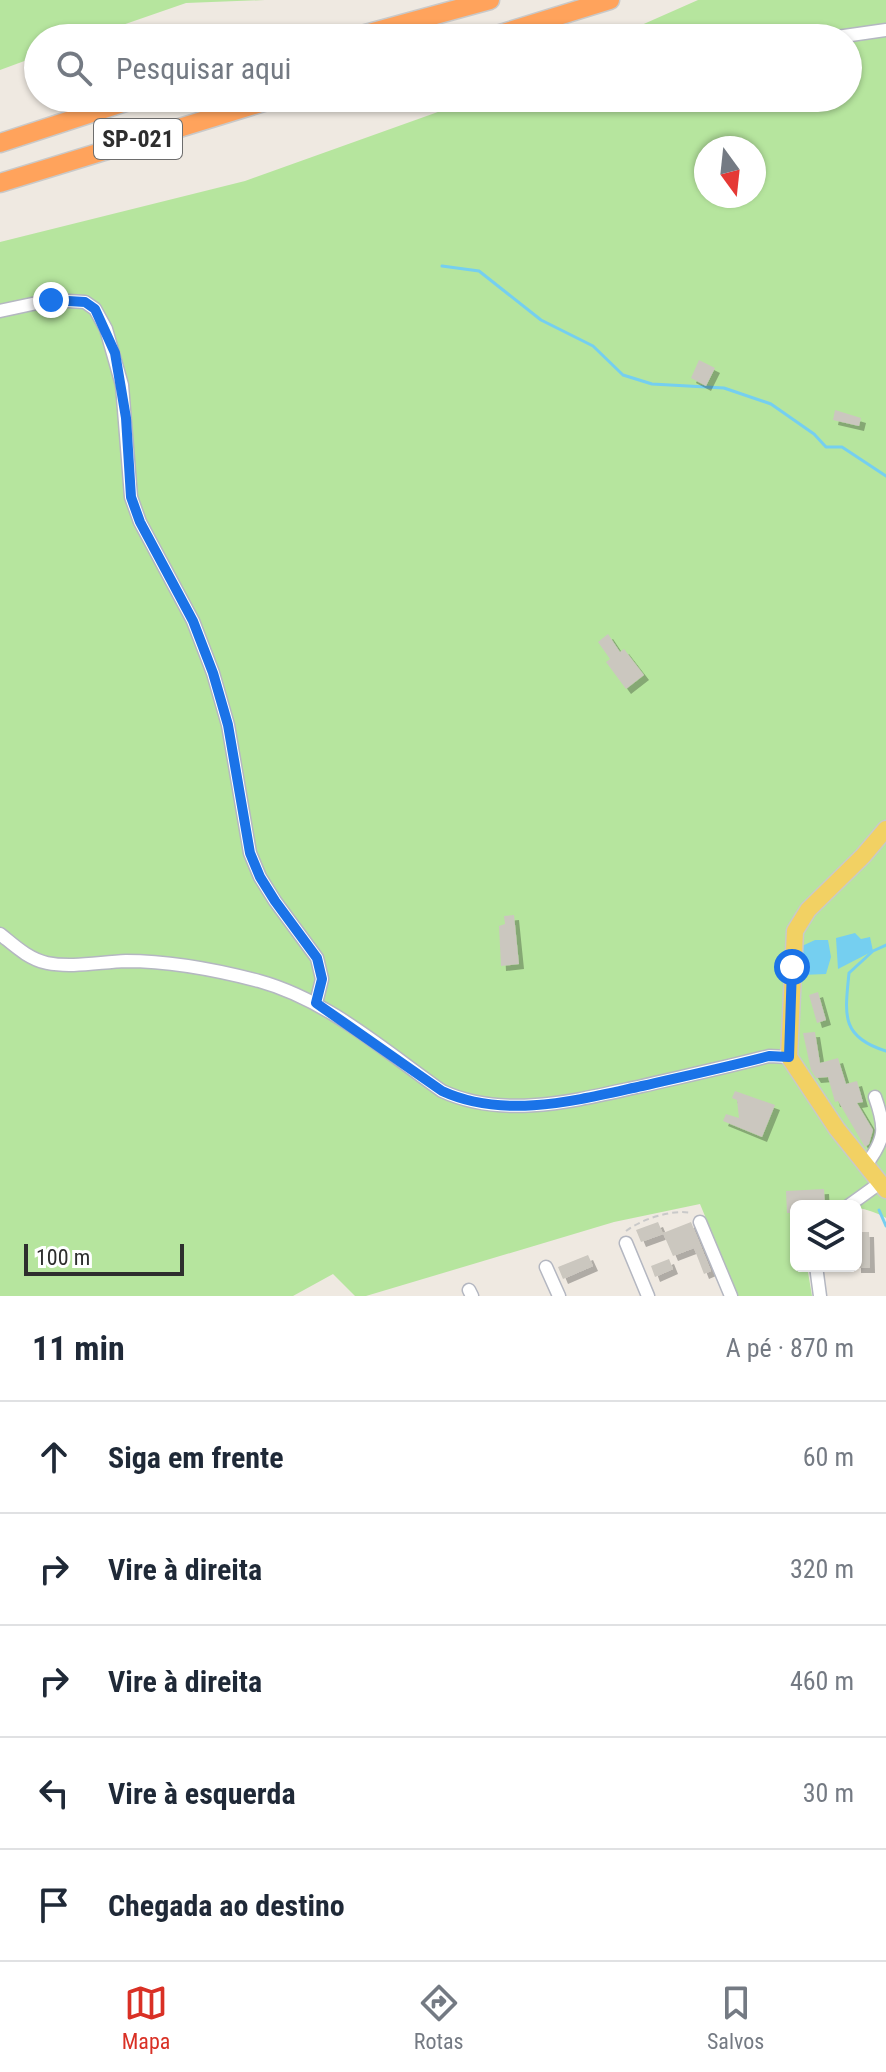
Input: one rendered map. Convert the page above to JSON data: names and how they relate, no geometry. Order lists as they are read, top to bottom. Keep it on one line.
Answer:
{"streets":{"highway":["SP-021"]},"scale_bar":"100 m","north":"bottom","page":{"search":"Pesquisar aqui","scale":"100 m","heading":["11 min","A pé · 870 m"],"list":[["Siga em frente","60 m"],["Vire à direita","320 m"],["Vire à direita","460 m"],["Vire à esquerda","30 m"],"Chegada ao destino"],"nav":["Mapa","Rotas","Salvos"]}}
